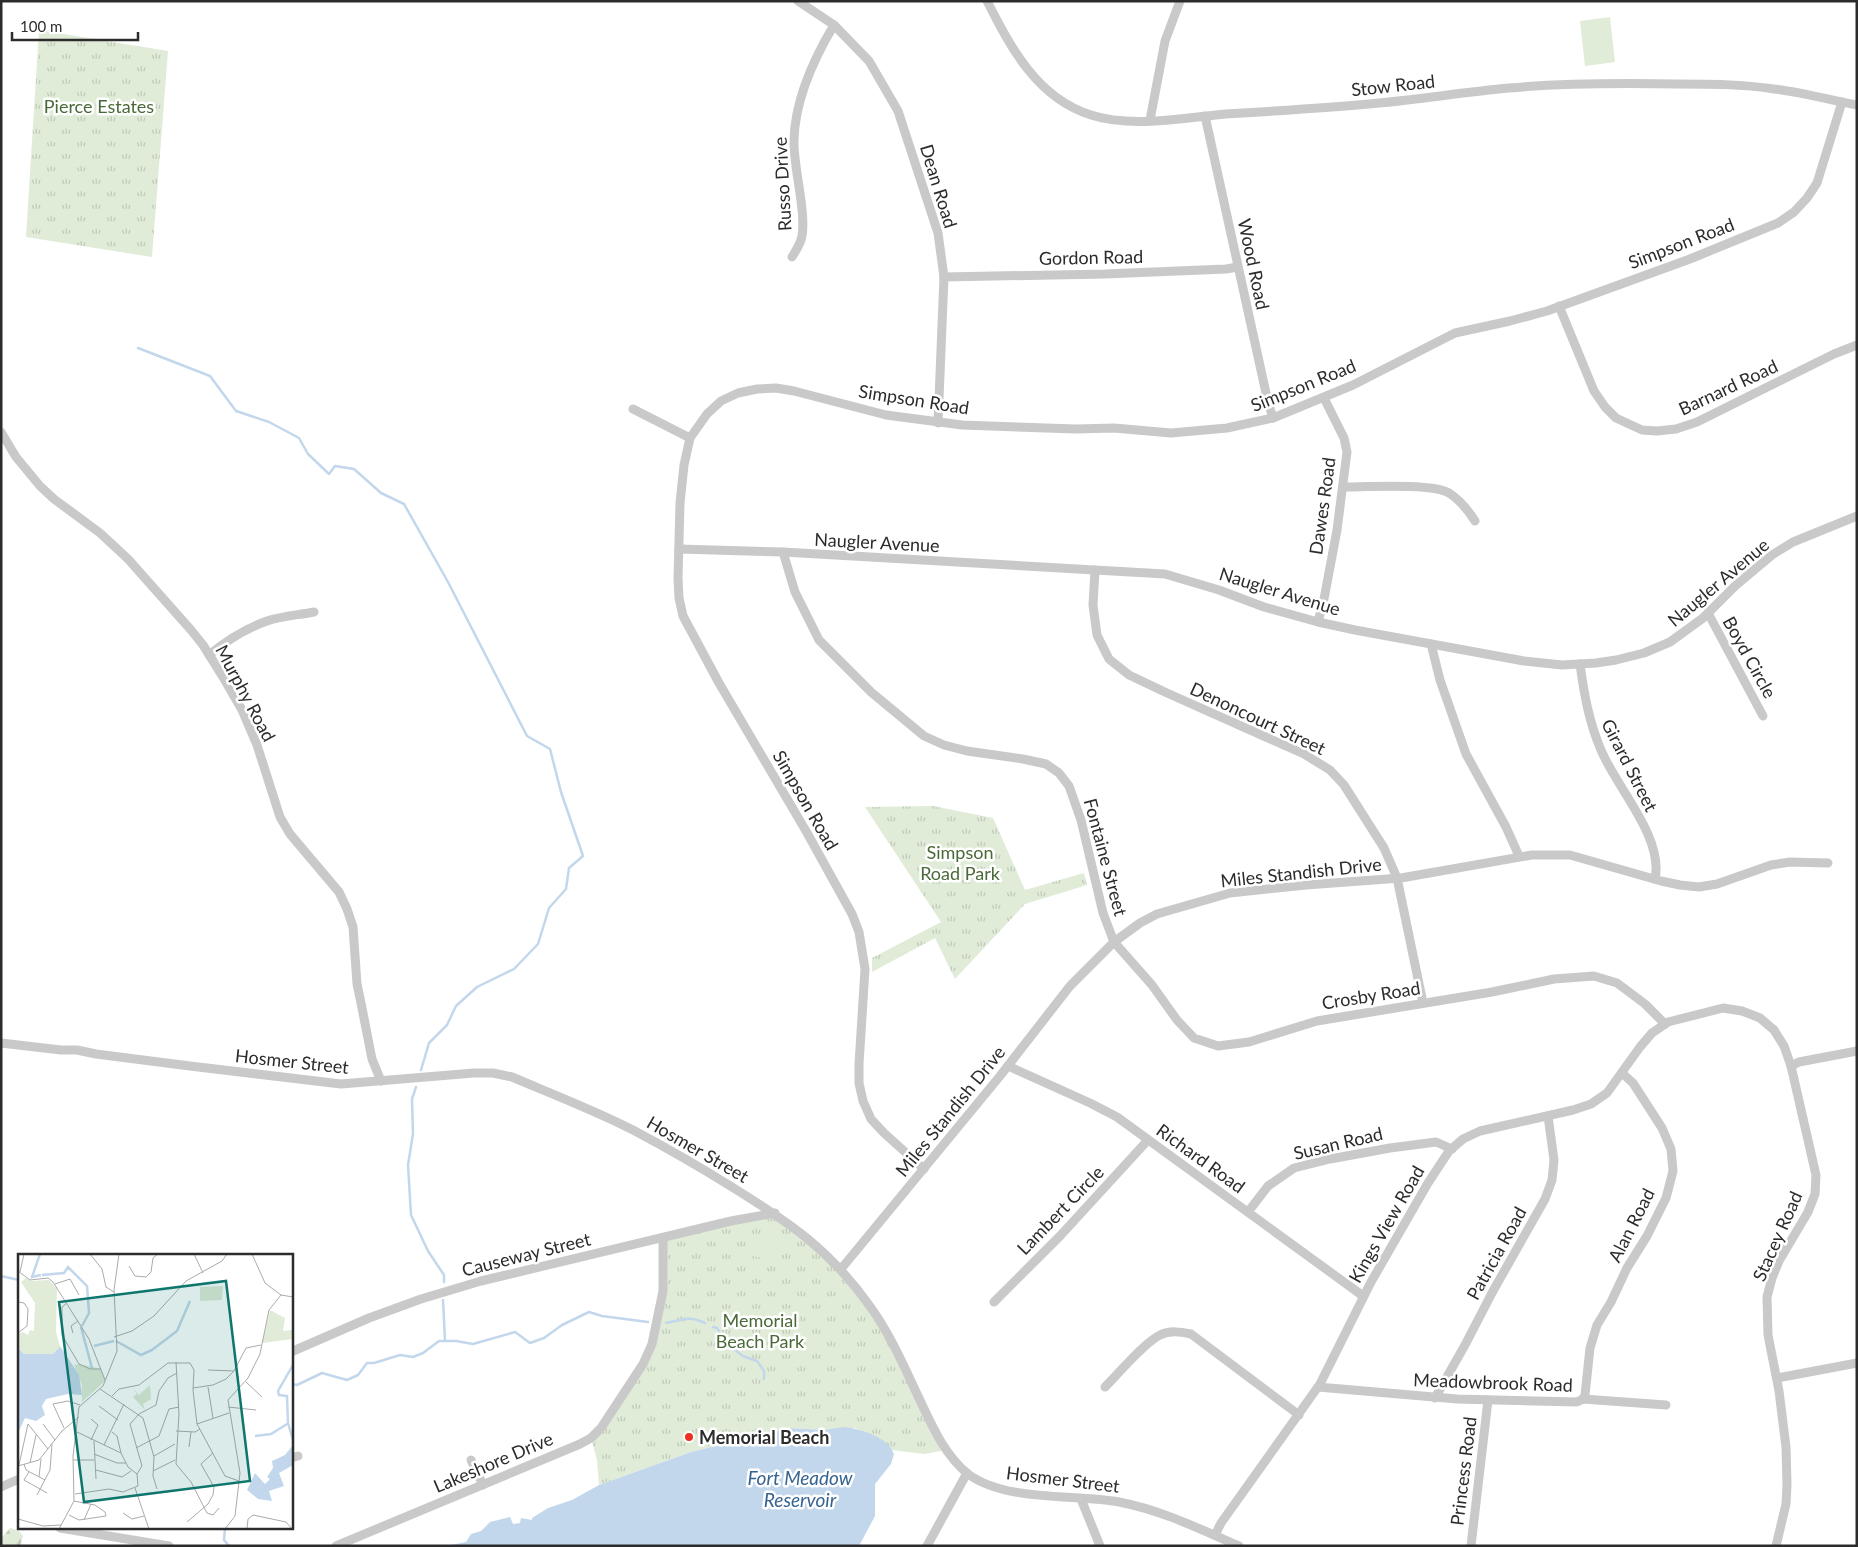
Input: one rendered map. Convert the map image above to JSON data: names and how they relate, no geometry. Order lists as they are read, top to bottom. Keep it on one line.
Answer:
{"streets":{"street":["Stow Road","Russo Drive","Dean Road","Simpson Road","Gordon Road","Wood Road","Barnard Road","Dawes Road","Naugler Avenue","Boyd Circle","Murphy Road","Denoncourt Street","Girard Street","Fontaine Street","Miles Standish Drive","Crosby Road","Hosmer Street","Susan Road","Richard Road","Lambert Circle","Kings View Road","Alan Road","Stacey Road","Patricia Road","Causeway Street","Meadowbrook Road","Lakeshore Drive","Princess Road"]},"crossings":[["Stow Road","Simpson Road"],["Stow Road","Wood Road"],["Russo Drive","Dean Road"],["Dean Road","Simpson Road"],["Dean Road","Gordon Road"],["Simpson Road","Wood Road"],["Simpson Road","Barnard Road"],["Simpson Road","Dawes Road"],["Simpson Road","Naugler Avenue"],["Simpson Road","Miles Standish Drive"],["Gordon Road","Wood Road"],["Dawes Road","Naugler Avenue"],["Naugler Avenue","Boyd Circle"],["Naugler Avenue","Denoncourt Street"],["Naugler Avenue","Girard Street"],["Naugler Avenue","Fontaine Street"],["Murphy Road","Hosmer Street"],["Denoncourt Street","Miles Standish Drive"],["Denoncourt Street","Crosby Road"],["Girard Street","Miles Standish Drive"],["Fontaine Street","Miles Standish Drive"],["Fontaine Street","Crosby Road"],["Miles Standish Drive","Crosby Road"],["Miles Standish Drive","Hosmer Street"],["Miles Standish Drive","Richard Road"],["Crosby Road","Kings View Road"],["Crosby Road","Stacey Road"],["Hosmer Street","Kings View Road"],["Hosmer Street","Causeway Street"],["Susan Road","Richard Road"],["Susan Road","Kings View Road"],["Richard Road","Lambert Circle"],["Richard Road","Kings View Road"],["Kings View Road","Alan Road"],["Kings View Road","Stacey Road"],["Kings View Road","Patricia Road"],["Kings View Road","Meadowbrook Road"],["Alan Road","Meadowbrook Road"],["Patricia Road","Meadowbrook Road"],["Causeway Street","Lakeshore Drive"],["Meadowbrook Road","Princess Road"]],"water":["Fort Meadow Reservoir"],"parks":["Pierce Estates","Simpson Road Park","Memorial Beach Park"],"places":["Memorial Beach"],"scale_bar":"100 m"}
